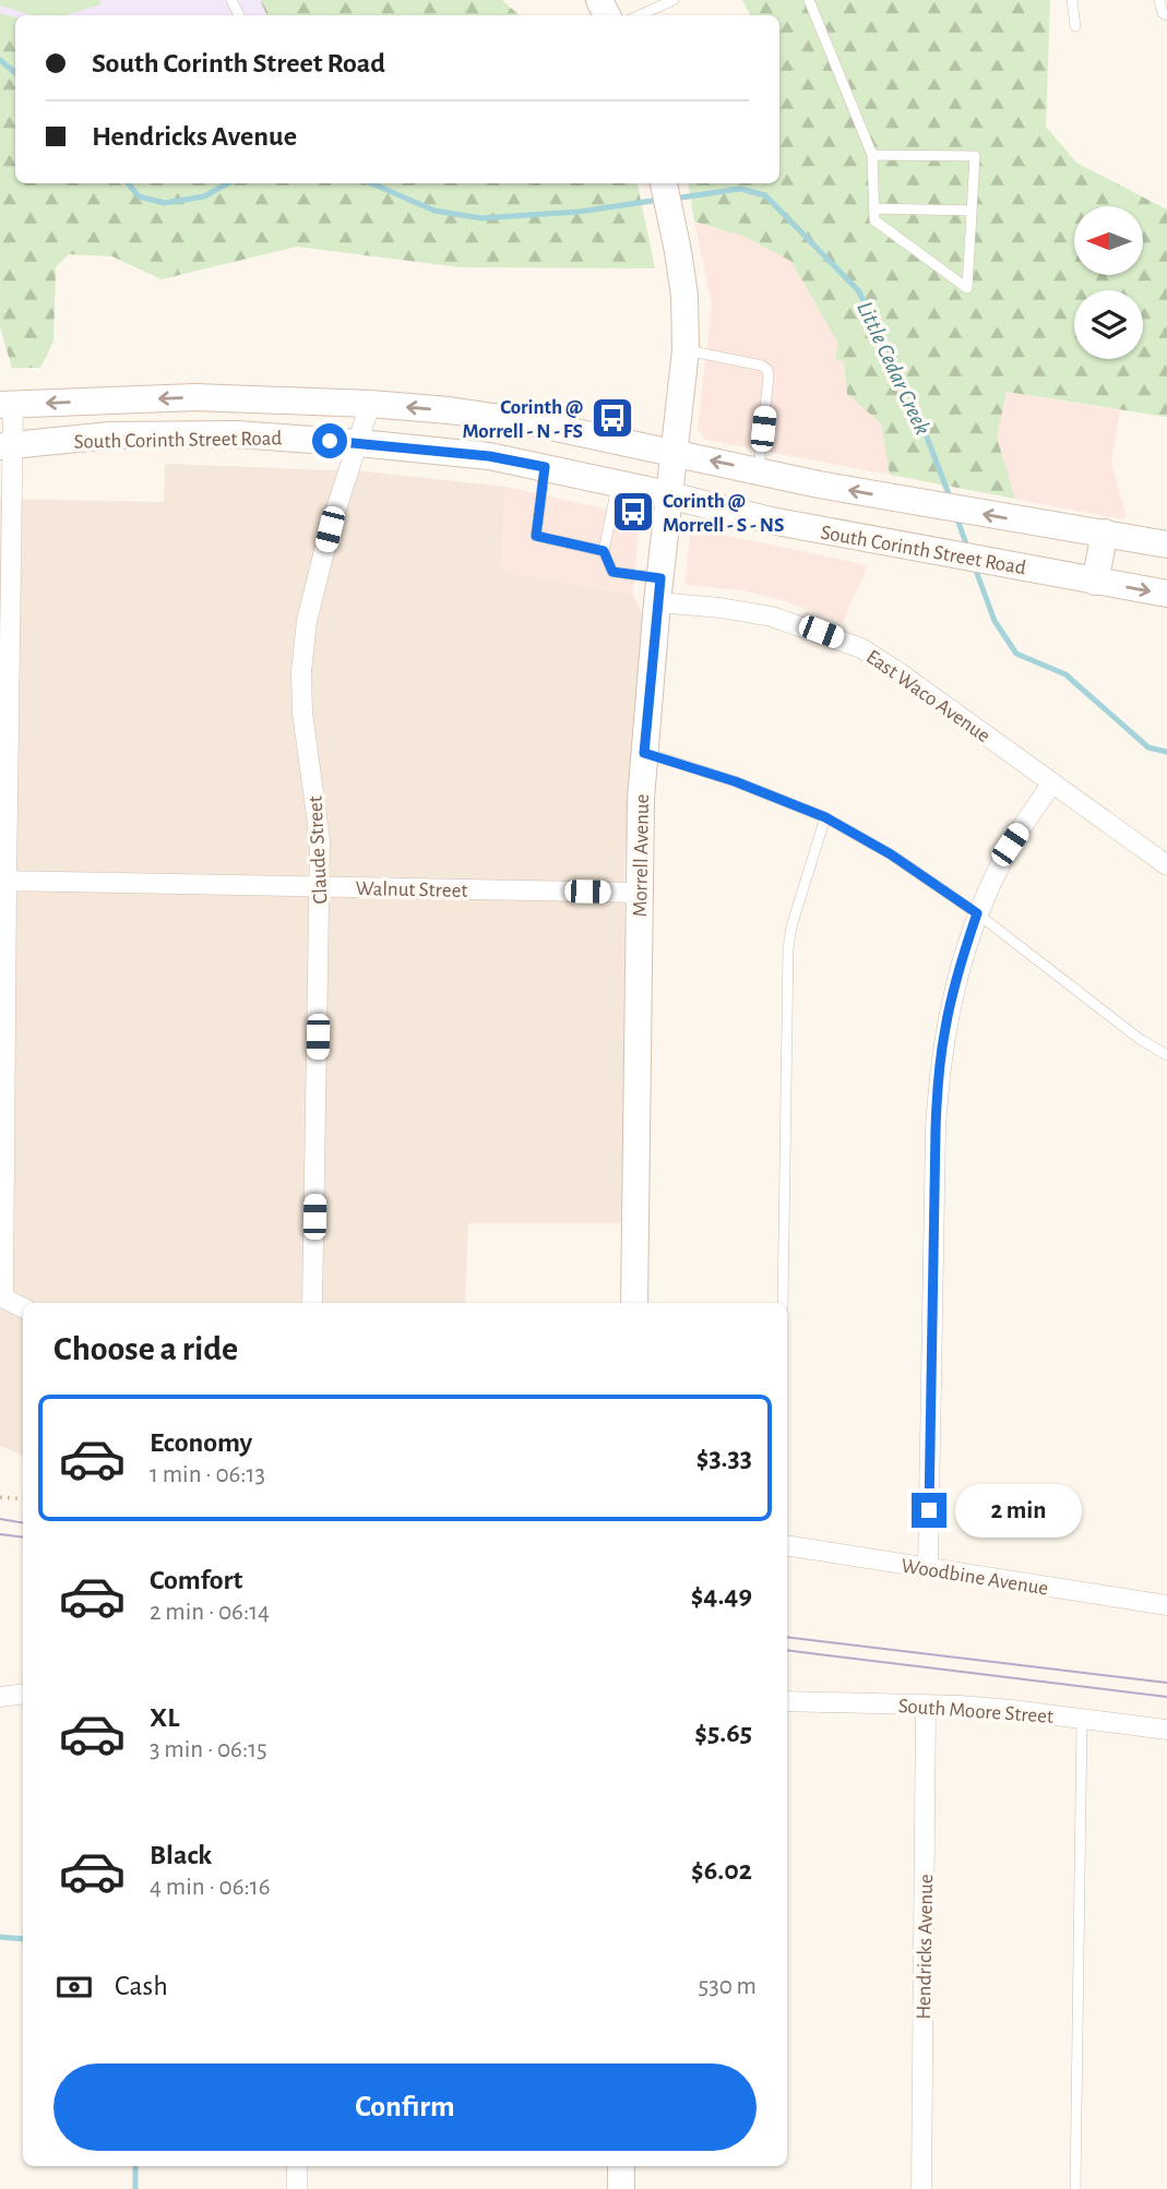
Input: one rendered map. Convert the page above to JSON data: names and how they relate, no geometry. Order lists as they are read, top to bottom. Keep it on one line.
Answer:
{"streets":{"main road":["South Corinth Street Road","Morrell Avenue"],"street":["East Waco Avenue","Claude Street","Walnut Street","Woodbine Avenue","South Moore Street","Hendricks Avenue"]},"crossings":[["South Corinth Street Road","Claude Street"],["South Corinth Street Road","Morrell Avenue"],["East Waco Avenue","Morrell Avenue"],["Claude Street","Walnut Street"],["Morrell Avenue","Walnut Street"],["South Moore Street","Hendricks Avenue"]],"water":["Little Cedar Creek"],"places":{"bus stop":["Corinth @ Morrell - N - FS","Corinth @ Morrell - S - NS"]},"north":"left","page":{"banner":["South Corinth Street Road","Hendricks Avenue"],"heading":"Choose a ride","list":[{"name":"Economy","note":"1 min · 06:13","value":"$3.33"},{"name":"Comfort","note":"2 min · 06:14","value":"$4.49"},{"name":"XL","note":"3 min · 06:15","value":"$5.65"},{"name":"Black","note":"4 min · 06:16","value":"$6.02"}],"bubble":"2 min","pay":["Cash","530 m"],"buttons":"Confirm"}}
